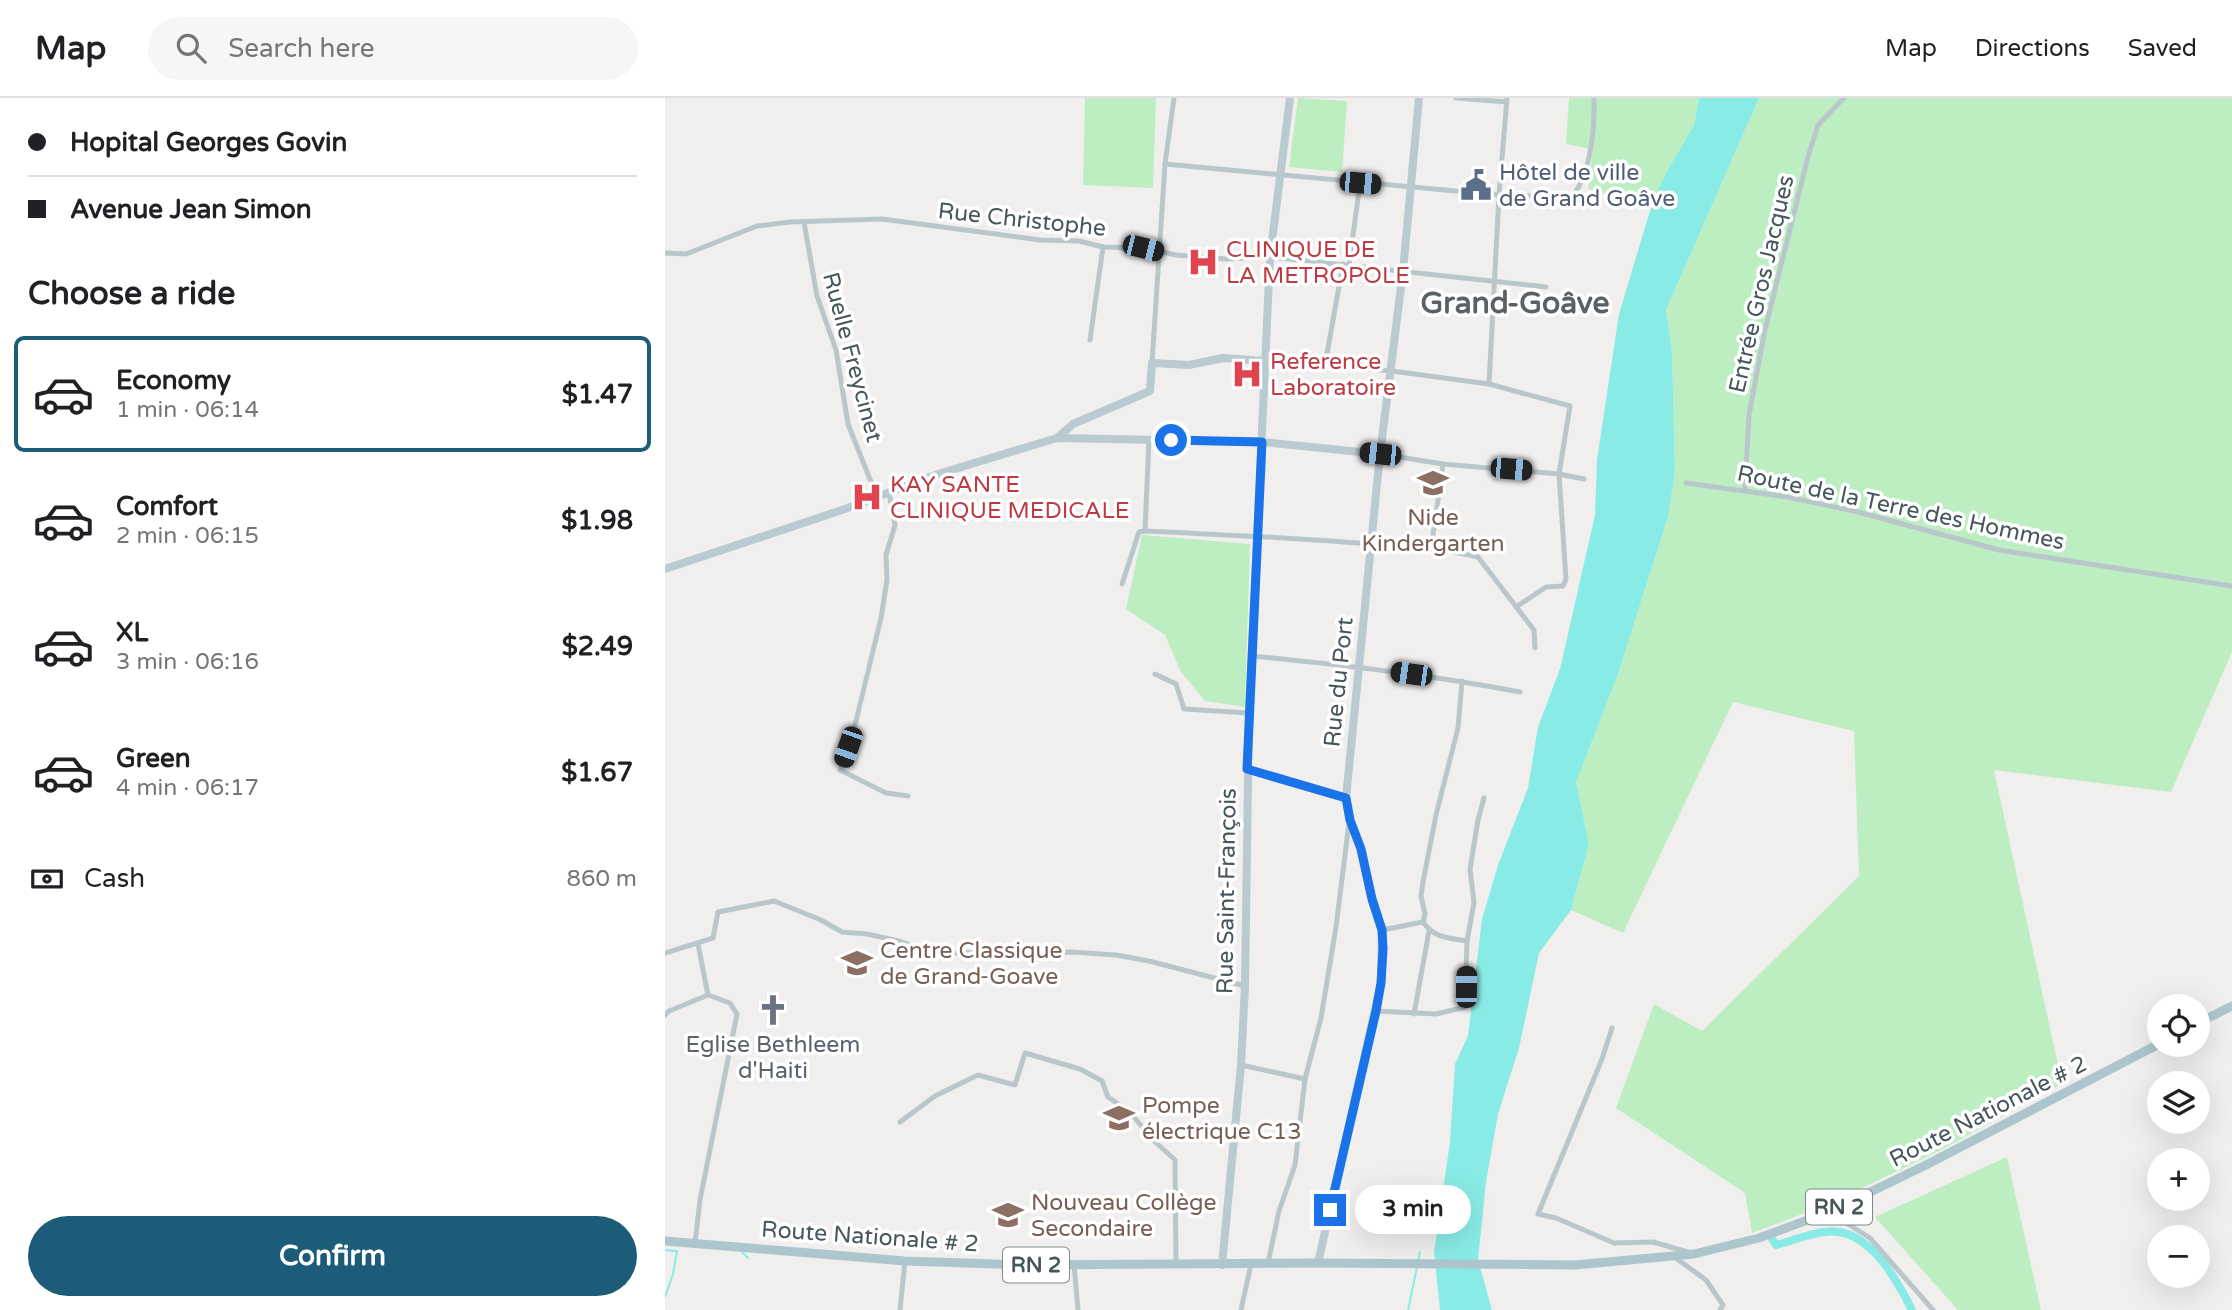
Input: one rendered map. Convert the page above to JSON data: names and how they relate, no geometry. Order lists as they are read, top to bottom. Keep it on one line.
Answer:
{"streets":{"main road":["Route Nationale # 2","RN 2"],"street":["Rue Christophe","Entrée Gros Jacques","Ruelle Freycinet","Route de la Terre des Hommes","Rue du Port","Rue Saint-François"]},"crossings":[["Rue Christophe","Ruelle Freycinet"],["Rue Christophe","Rue du Port"],["Rue Christophe","Rue Saint-François"],["Entrée Gros Jacques","Route de la Terre des Hommes"],["Rue du Port","Route Nationale # 2"],["Rue Saint-François","Route Nationale # 2"]],"districts":["Grand-Goâve"],"places":{"public building":["Hôtel de ville de Grand Goâve"],"hospital":["CLINIQUE DE LA METROPOLE","Reference Laboratoire","KAY SANTE CLINIQUE MEDICALE"],"school or university":["Nide Kindergarten","Centre Classique de Grand-Goave","Pompe électrique C13","Nouveau Collège Secondaire"],"church":["Eglise Bethleem d'Haiti"]},"page":{"header":"Map","search":"Search here","nav":["Map","Directions","Saved"],"banner":["Hopital Georges Govin","Avenue Jean Simon"],"heading":"Choose a ride","list":[{"name":"Economy","note":"1 min · 06:14","value":"$1.47"},{"name":"Comfort","note":"2 min · 06:15","value":"$1.98"},{"name":"XL","note":"3 min · 06:16","value":"$2.49"},{"name":"Green","note":"4 min · 06:17","value":"$1.67"}],"pay":["Cash","860 m"],"map_buttons":["+","−"],"bubble":"3 min","buttons":"Confirm"}}
